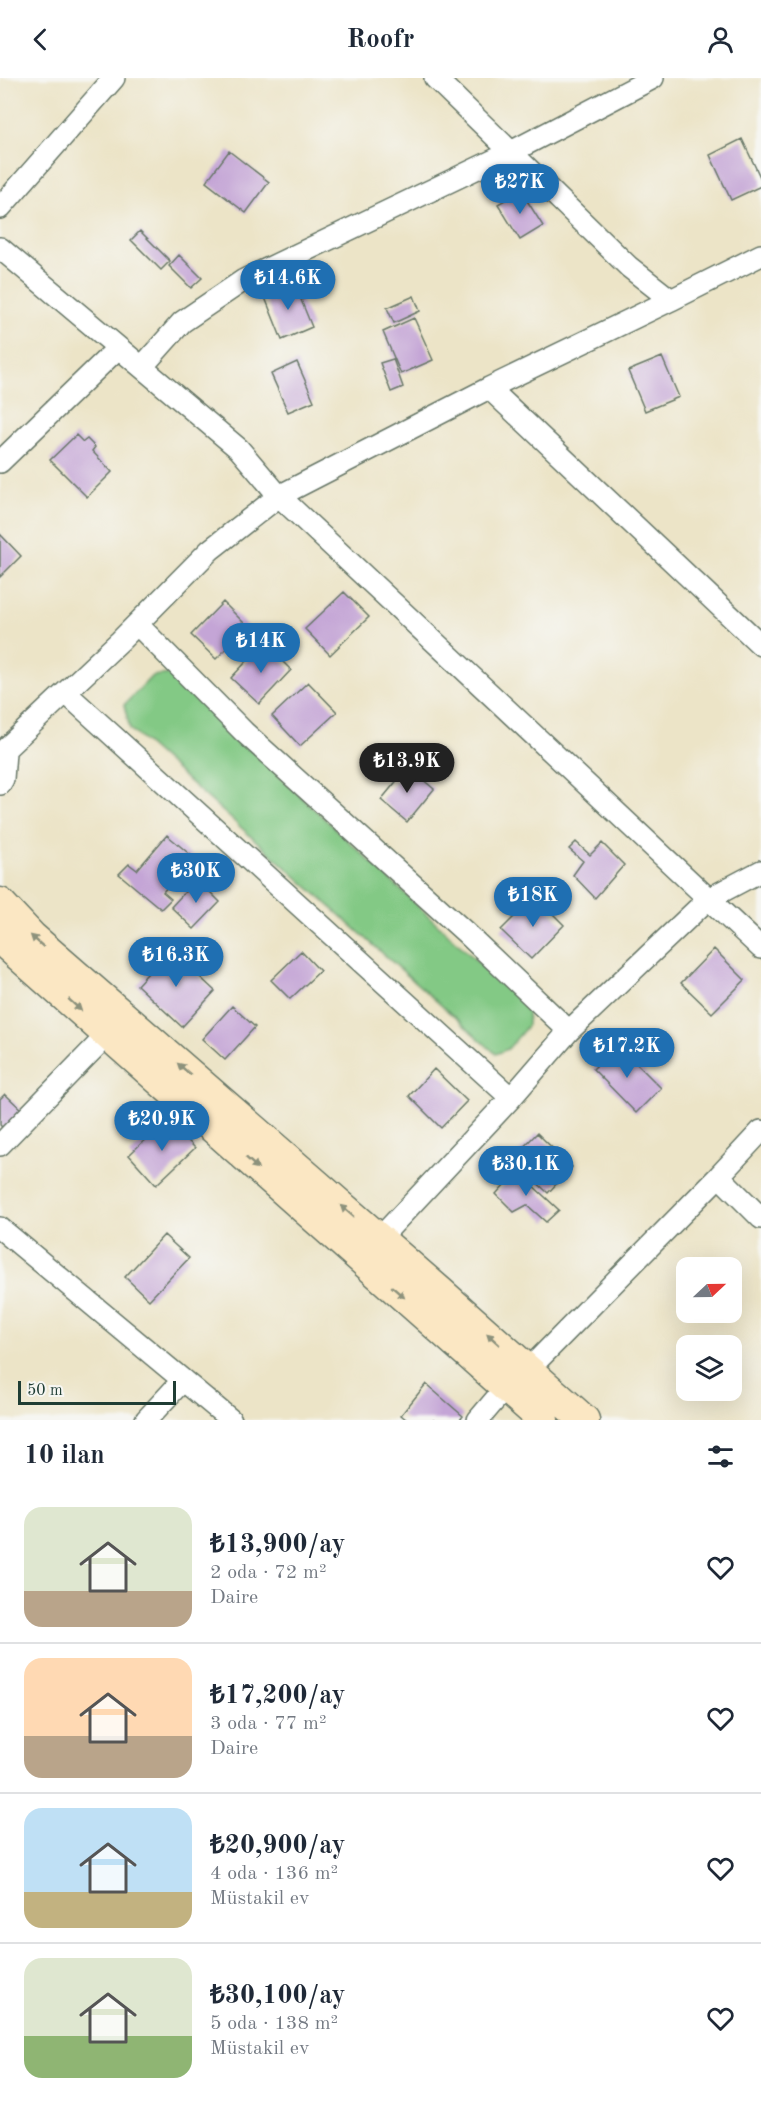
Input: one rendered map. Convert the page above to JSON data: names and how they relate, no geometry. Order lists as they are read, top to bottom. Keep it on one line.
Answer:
{"scale_bar":"50 m","north":"right","page":{"header":"Roofr","price":["₺27K","₺14.6K","₺14K","₺13.9K","₺30K","₺18K","₺16.3K","₺17.2K","₺20.9K","₺30.1K"],"scale":"50 m","heading":"10 ilan","list":[{"name":"₺13,900/ay","note":"2 oda · 72 m² · Daire"},{"name":"₺17,200/ay","note":"3 oda · 77 m² · Daire"},{"name":"₺20,900/ay","note":"4 oda · 136 m² · Müstakil ev"},{"name":"₺30,100/ay","note":"5 oda · 138 m² · Müstakil ev"}]}}
